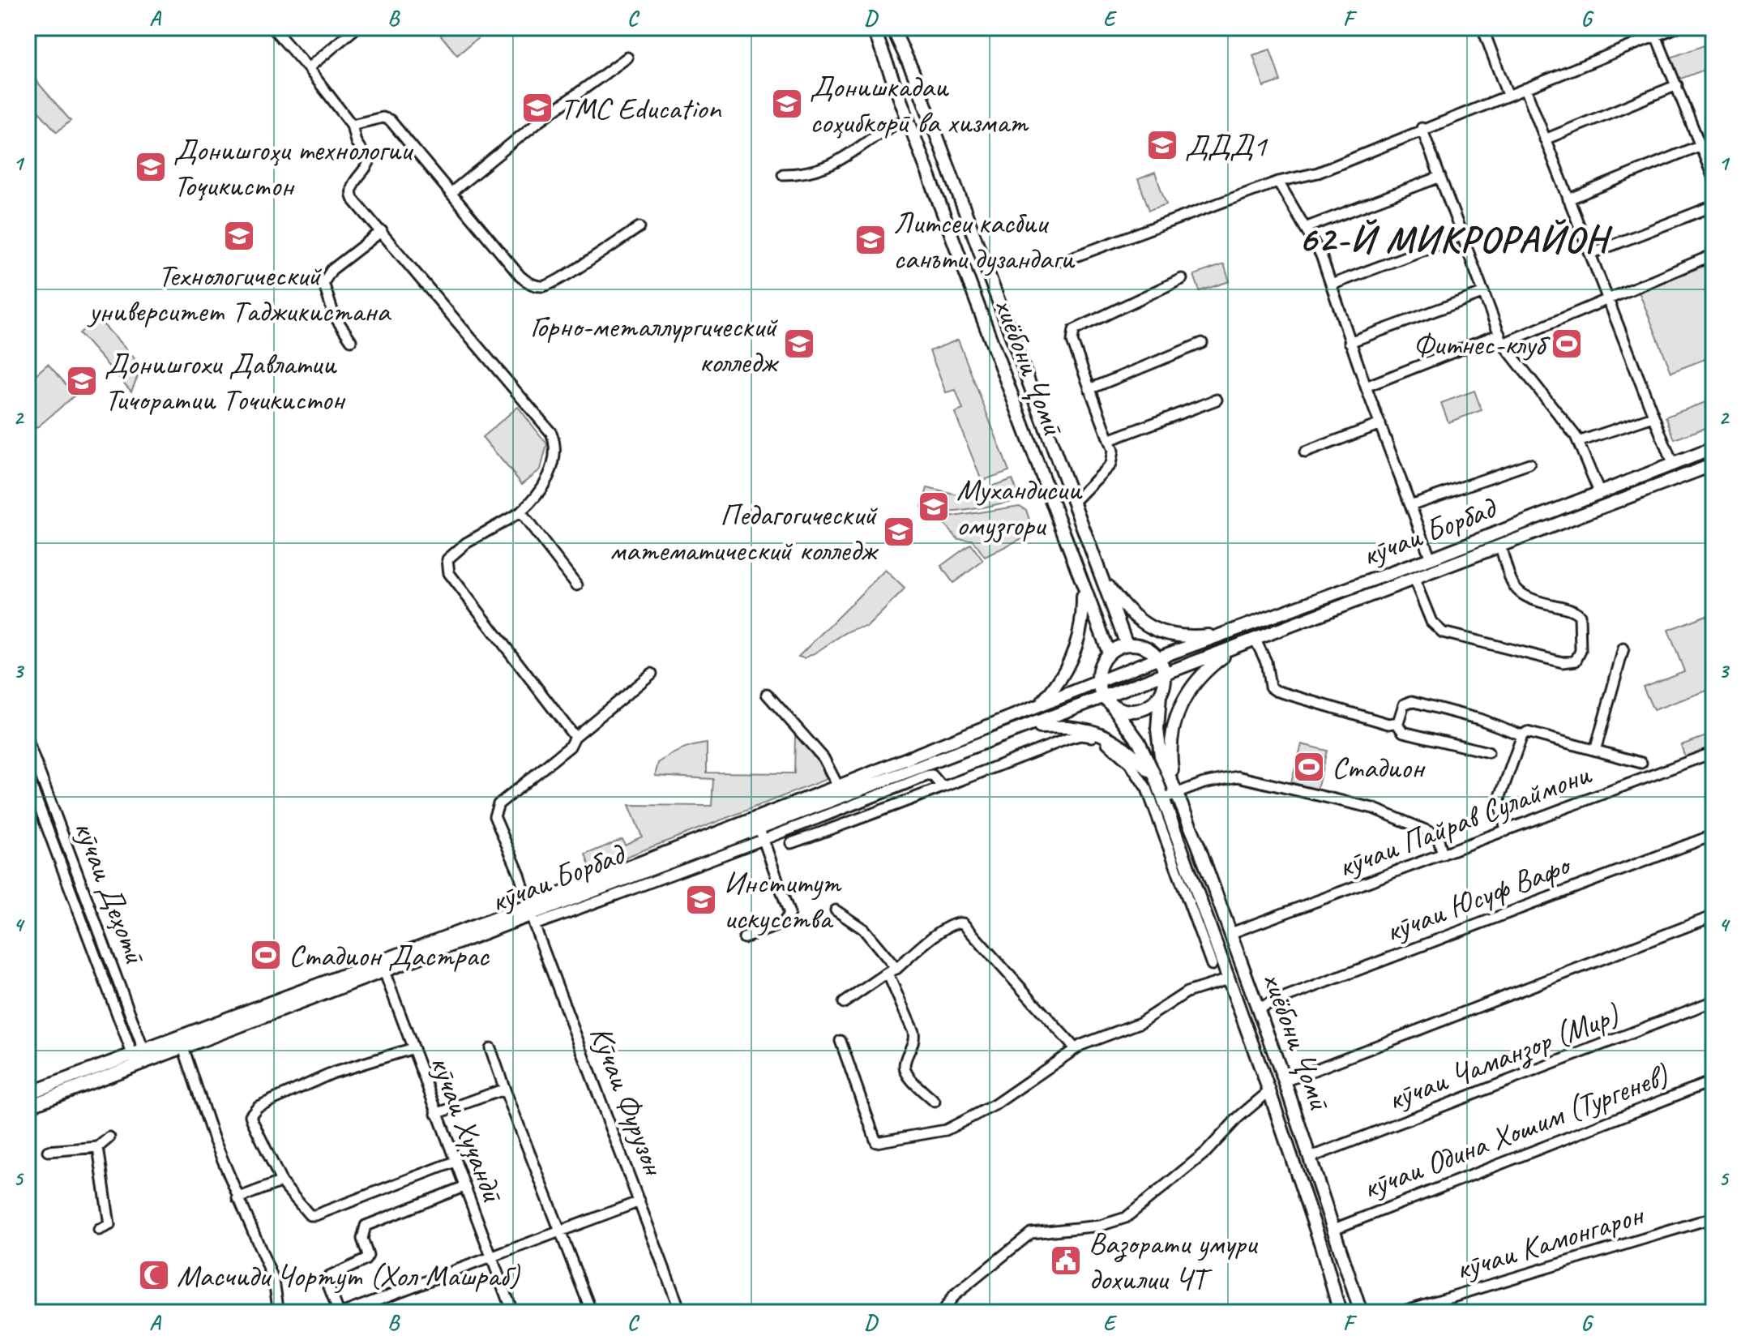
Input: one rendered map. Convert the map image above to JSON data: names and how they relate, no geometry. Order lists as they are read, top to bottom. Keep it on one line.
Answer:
{"streets":{"main road":["хиёбони Ҷомӣ","кӯчаи Борбад"],"street":["кӯчаи Пайрав Сулаймони","кӯчаи Деҳотӣ","кӯчаи Юсуф Вафо","кӯчаи Чаманзор (Мир)","Кӯчаи Фурузон","кӯчаи Хуҷандӣ","кӯчаи Одина Хошим (Тургенев)","кӯчаи Камонгарон"]},"crossings":[["хиёбони Ҷомӣ","кӯчаи Борбад"],["хиёбони Ҷомӣ","кӯчаи Пайрав Сулаймони"],["хиёбони Ҷомӣ","кӯчаи Юсуф Вафо"],["хиёбони Ҷомӣ","кӯчаи Чаманзор (Мир)"],["хиёбони Ҷомӣ","кӯчаи Одина Хошим (Тургенев)"],["кӯчаи Борбад","кӯчаи Деҳотӣ"],["кӯчаи Борбад","Кӯчаи Фурузон"],["кӯчаи Борбад","кӯчаи Хуҷандӣ"]],"districts":["62-Й МИКРОРАЙОН"],"places":{"school or university":["Донишкадаи соҳибкорӣ ва хизмат","TMC Education","ДДД1","Донишгоҳи технологии Тоҷикистон","Технологический университет Таджикистана","Литсеи касбии санъти дузандаги","Горно-металлургический колледж","Донишгохи Давлатии Тичоратии Точикистон","Мухандисии омузгори","Педагогический математический колледж","Институт искусства"],"sports":["Фитнес-клуб","Стадион","Стадион Дастрас"],"public building":["Вазорати умури дохилии ЧТ"],"mosque":["Масчиди Чортут (Хол Машраб)"]},"grid":{"columns":["A","B","C","D","E","F","G"],"rows":["1","2","3","4","5"]}}
